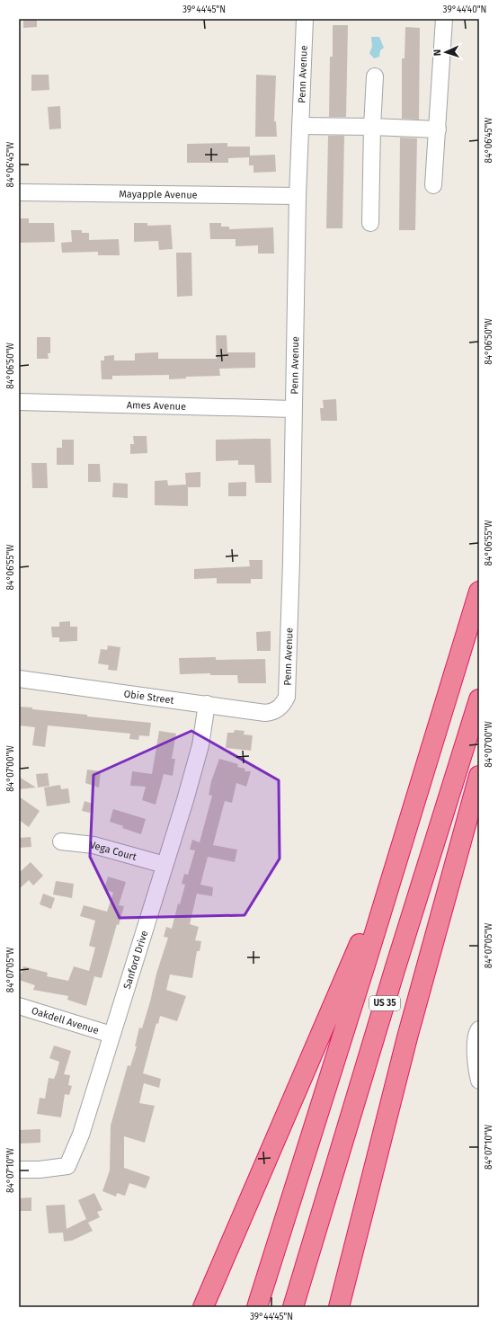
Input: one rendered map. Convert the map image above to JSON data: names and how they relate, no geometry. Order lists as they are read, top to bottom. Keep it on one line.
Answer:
{"streets":{"highway":["US 35"],"street":["Penn Avenue","Mayapple Avenue","Ames Avenue","Obie Street","Vega Court","Sanford Drive","Oakdell Avenue"]},"crossings":[["Penn Avenue","Mayapple Avenue"],["Penn Avenue","Ames Avenue"],["Penn Avenue","Obie Street"],["Obie Street","Sanford Drive"],["Vega Court","Sanford Drive"],["Sanford Drive","Oakdell Avenue"]],"north":"left","coordinates":["39°44'45\"N","39°44'40\"N","84°06'45\"W","84°06'50\"W","84°06'55\"W","84°07'00\"W","84°07'05\"W","84°07'10\"W"]}
